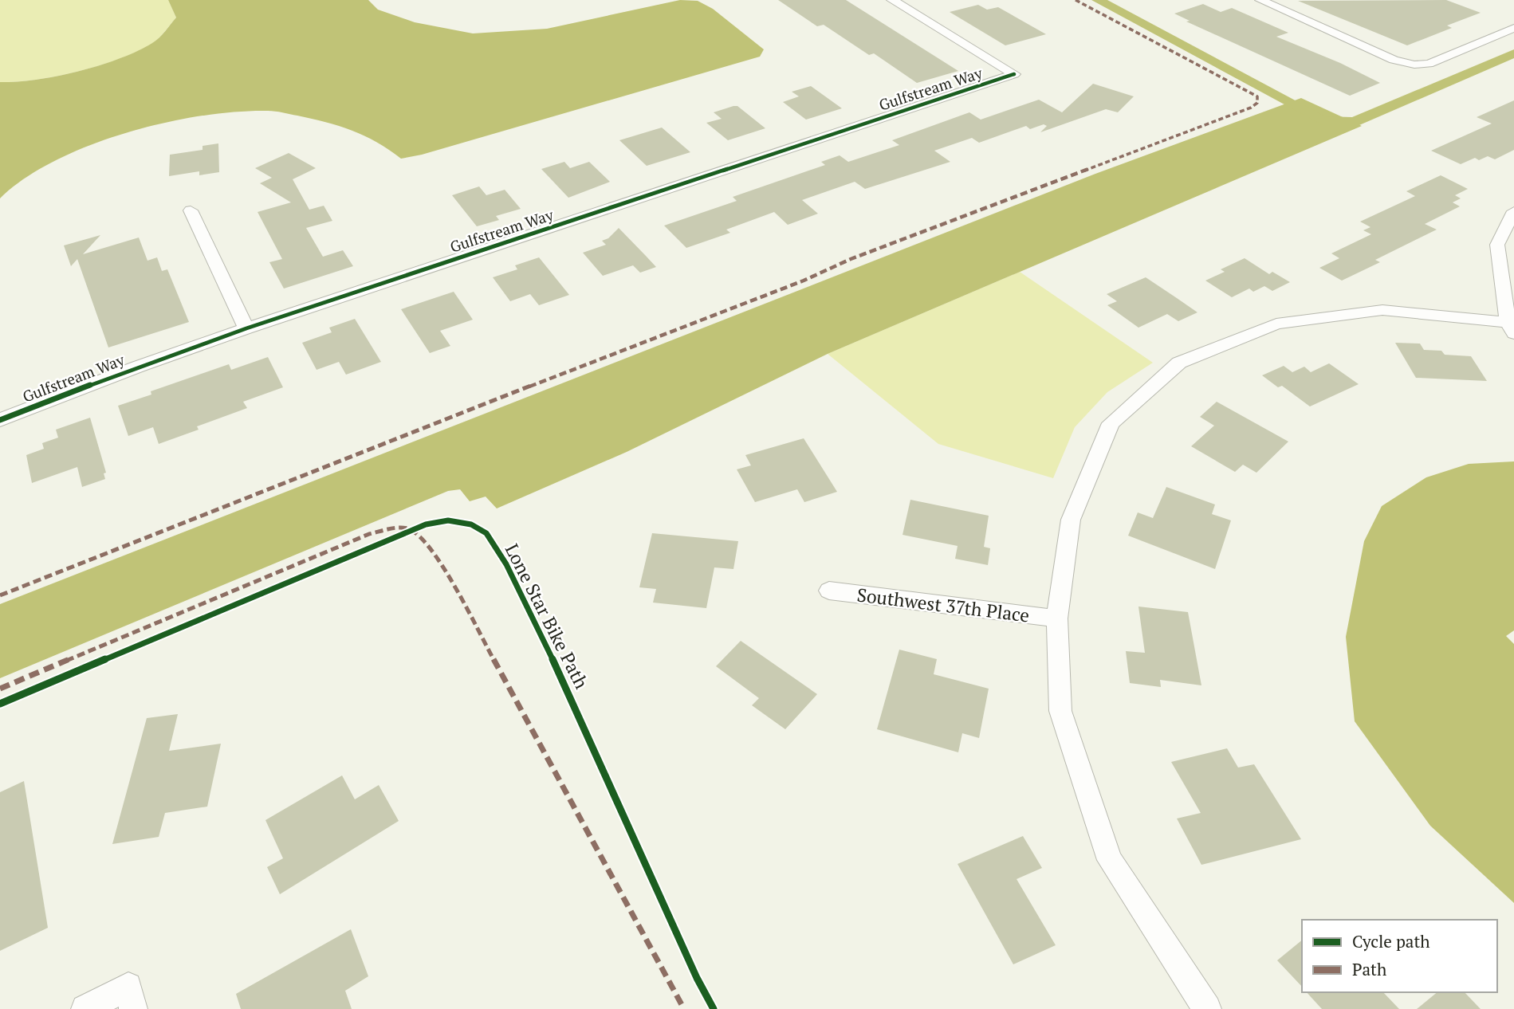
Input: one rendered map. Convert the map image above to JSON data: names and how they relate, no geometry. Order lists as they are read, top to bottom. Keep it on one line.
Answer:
{"streets":{"street":["Gulfstream Way","Southwest 37th Place"],"cycle path":["Lone Star Bike Path"]},"legend":["Cycle path","Path"]}
